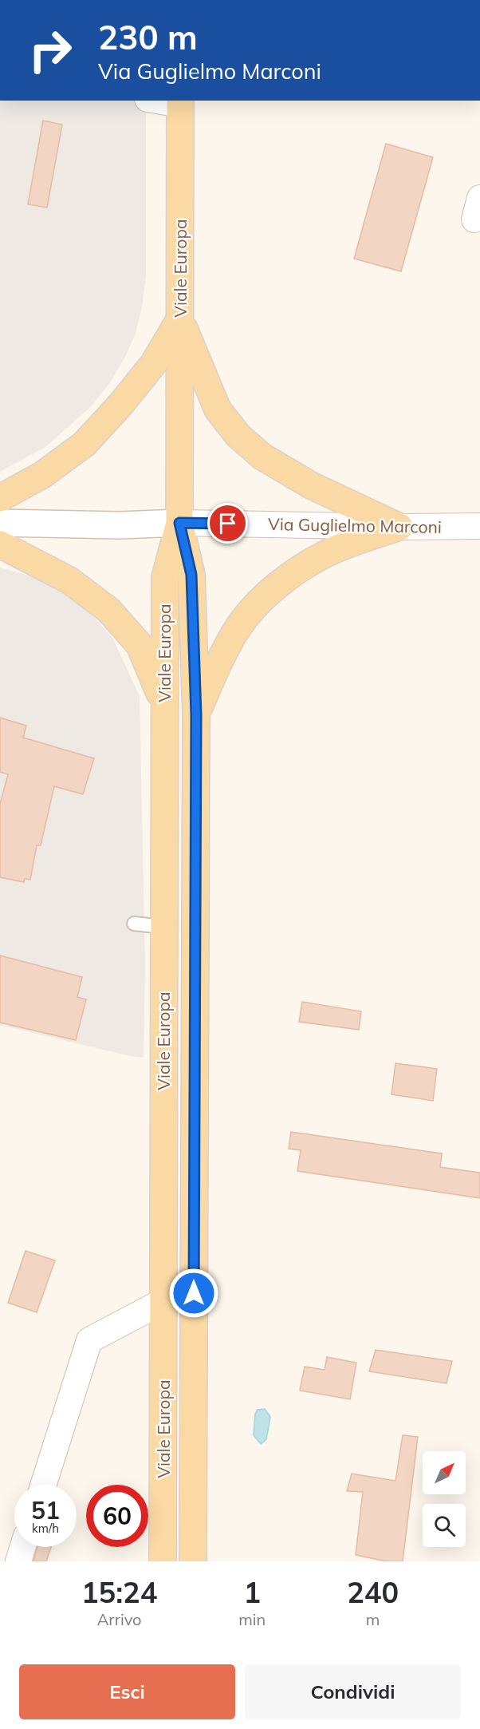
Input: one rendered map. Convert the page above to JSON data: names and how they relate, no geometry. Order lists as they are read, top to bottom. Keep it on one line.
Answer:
{"streets":{"main road":["Viale Europa","Via Guglielmo Marconi"]},"crossings":[["Viale Europa","Via Guglielmo Marconi"]],"north":"top right","page":{"turn":["230 m","Via Guglielmo Marconi"],"speed":"51 km/h","limit":"60","eta":["15:24","Arrivo","1","min","240","m"],"buttons":["Esci","Condividi"]}}
